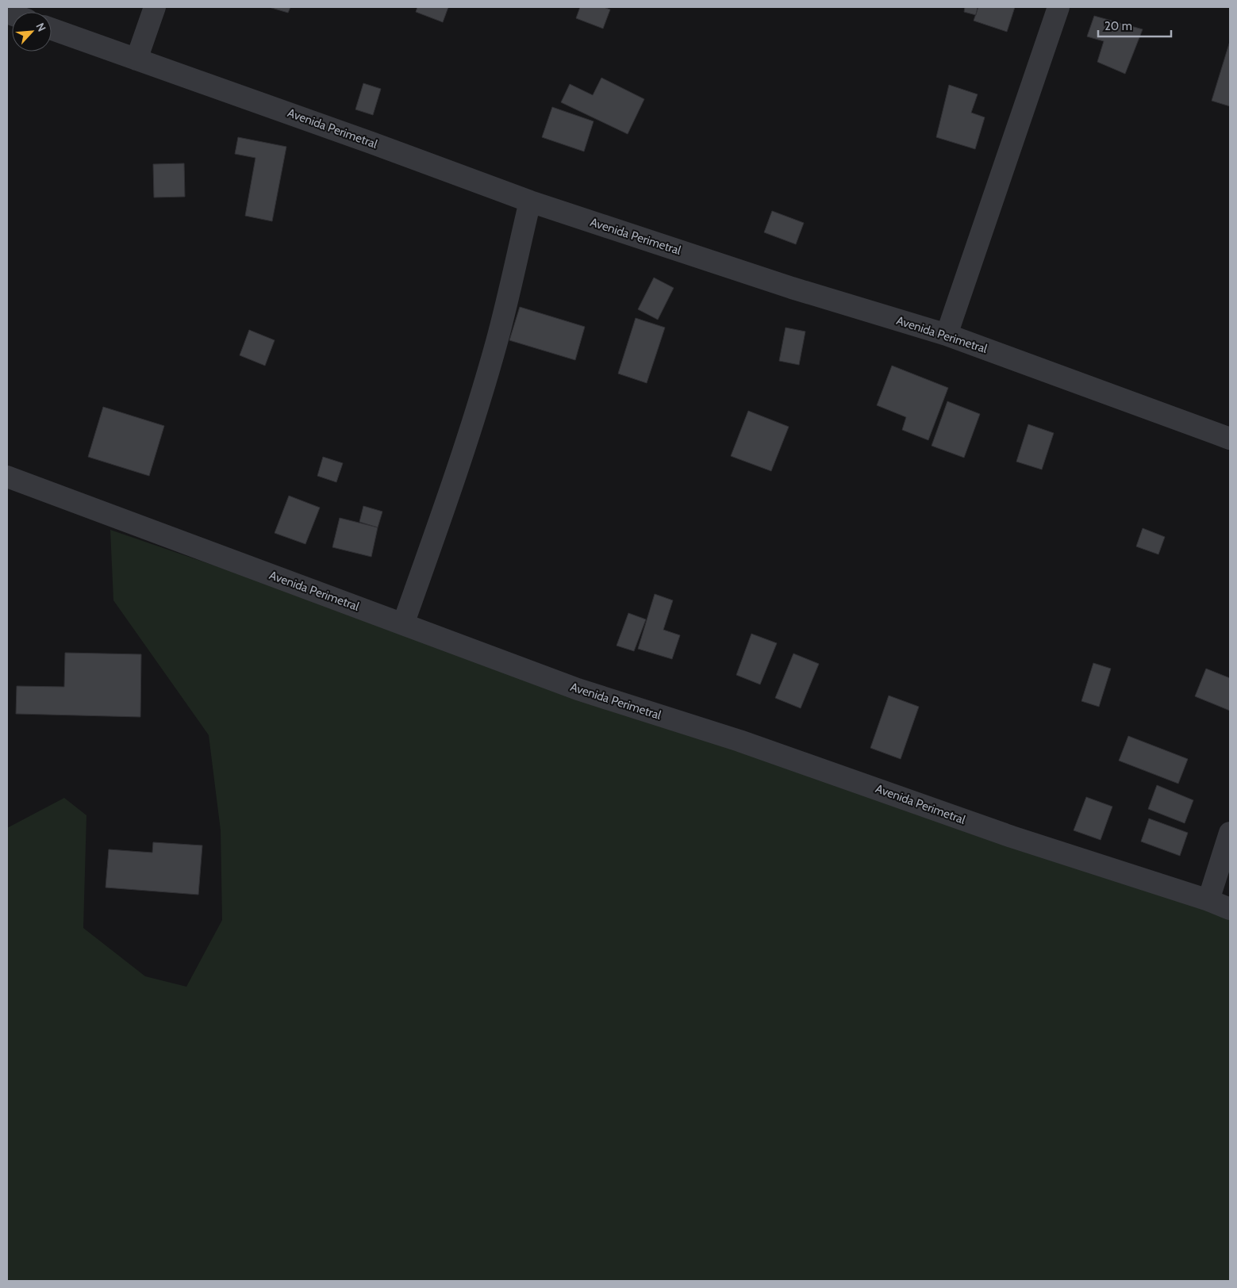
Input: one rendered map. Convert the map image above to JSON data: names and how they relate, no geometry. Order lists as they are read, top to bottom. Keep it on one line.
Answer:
{"streets":{"street":["Avenida Perimetral"]},"scale_bar":"20 m","north":"top right"}
